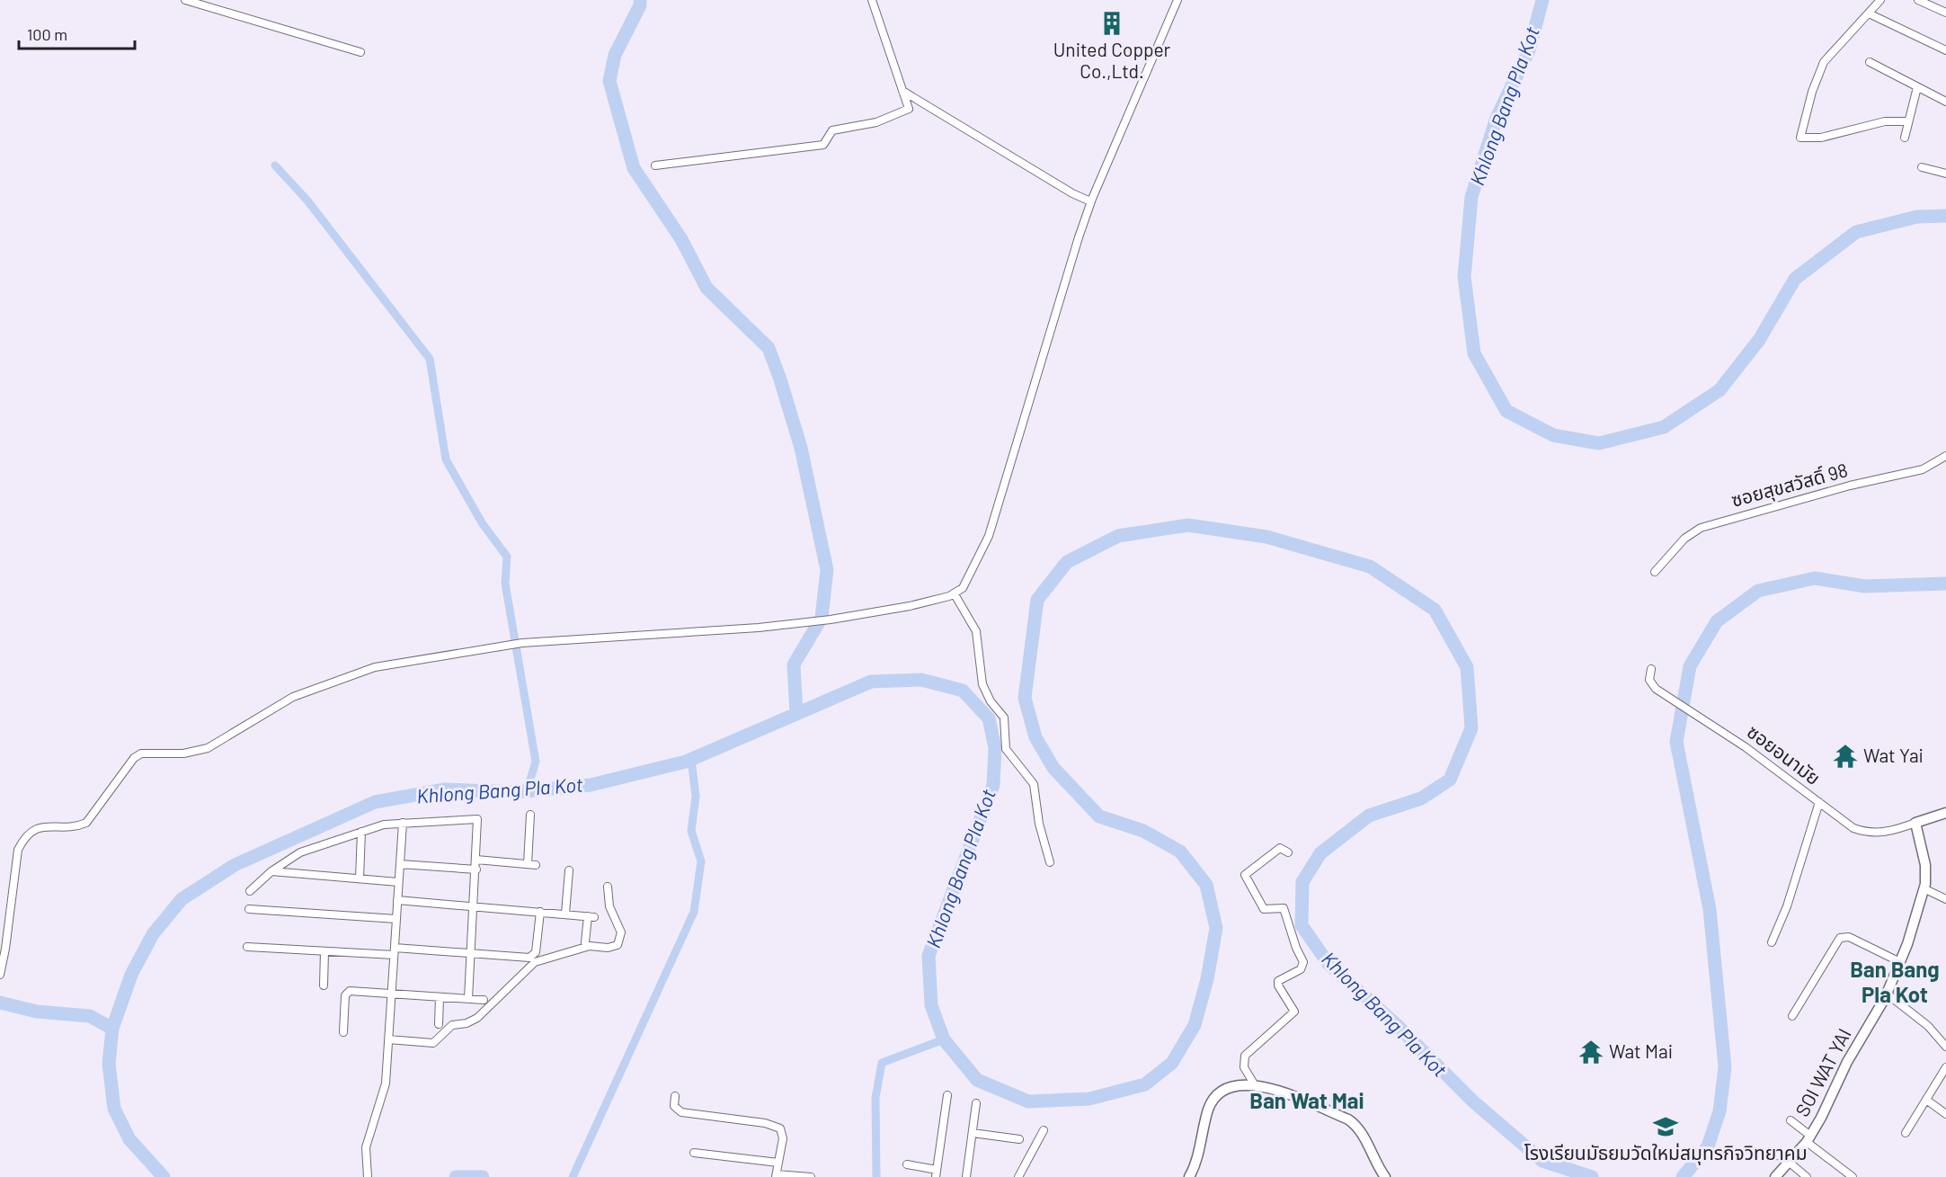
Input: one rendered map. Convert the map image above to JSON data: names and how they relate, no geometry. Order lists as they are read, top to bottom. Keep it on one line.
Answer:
{"streets":{"street":["ซอยสุขสวัสดิ์ 98","ซอยอนามัย","SOI WAT YAI"]},"crossings":[["ซอยอนามัย","SOI WAT YAI"]],"districts":["Ban Bang Pla Kot","Ban Wat Mai"],"water":["Khlong Bang Pla Kot"],"places":{"building":["United Copper Co.,Ltd."],"temple":["Wat Yai","Wat Mai"],"school or university":["โรงเรียนมัธยมวัดใหม่สมุทรกิจวิทยาคม"]},"scale_bar":"100 m"}
